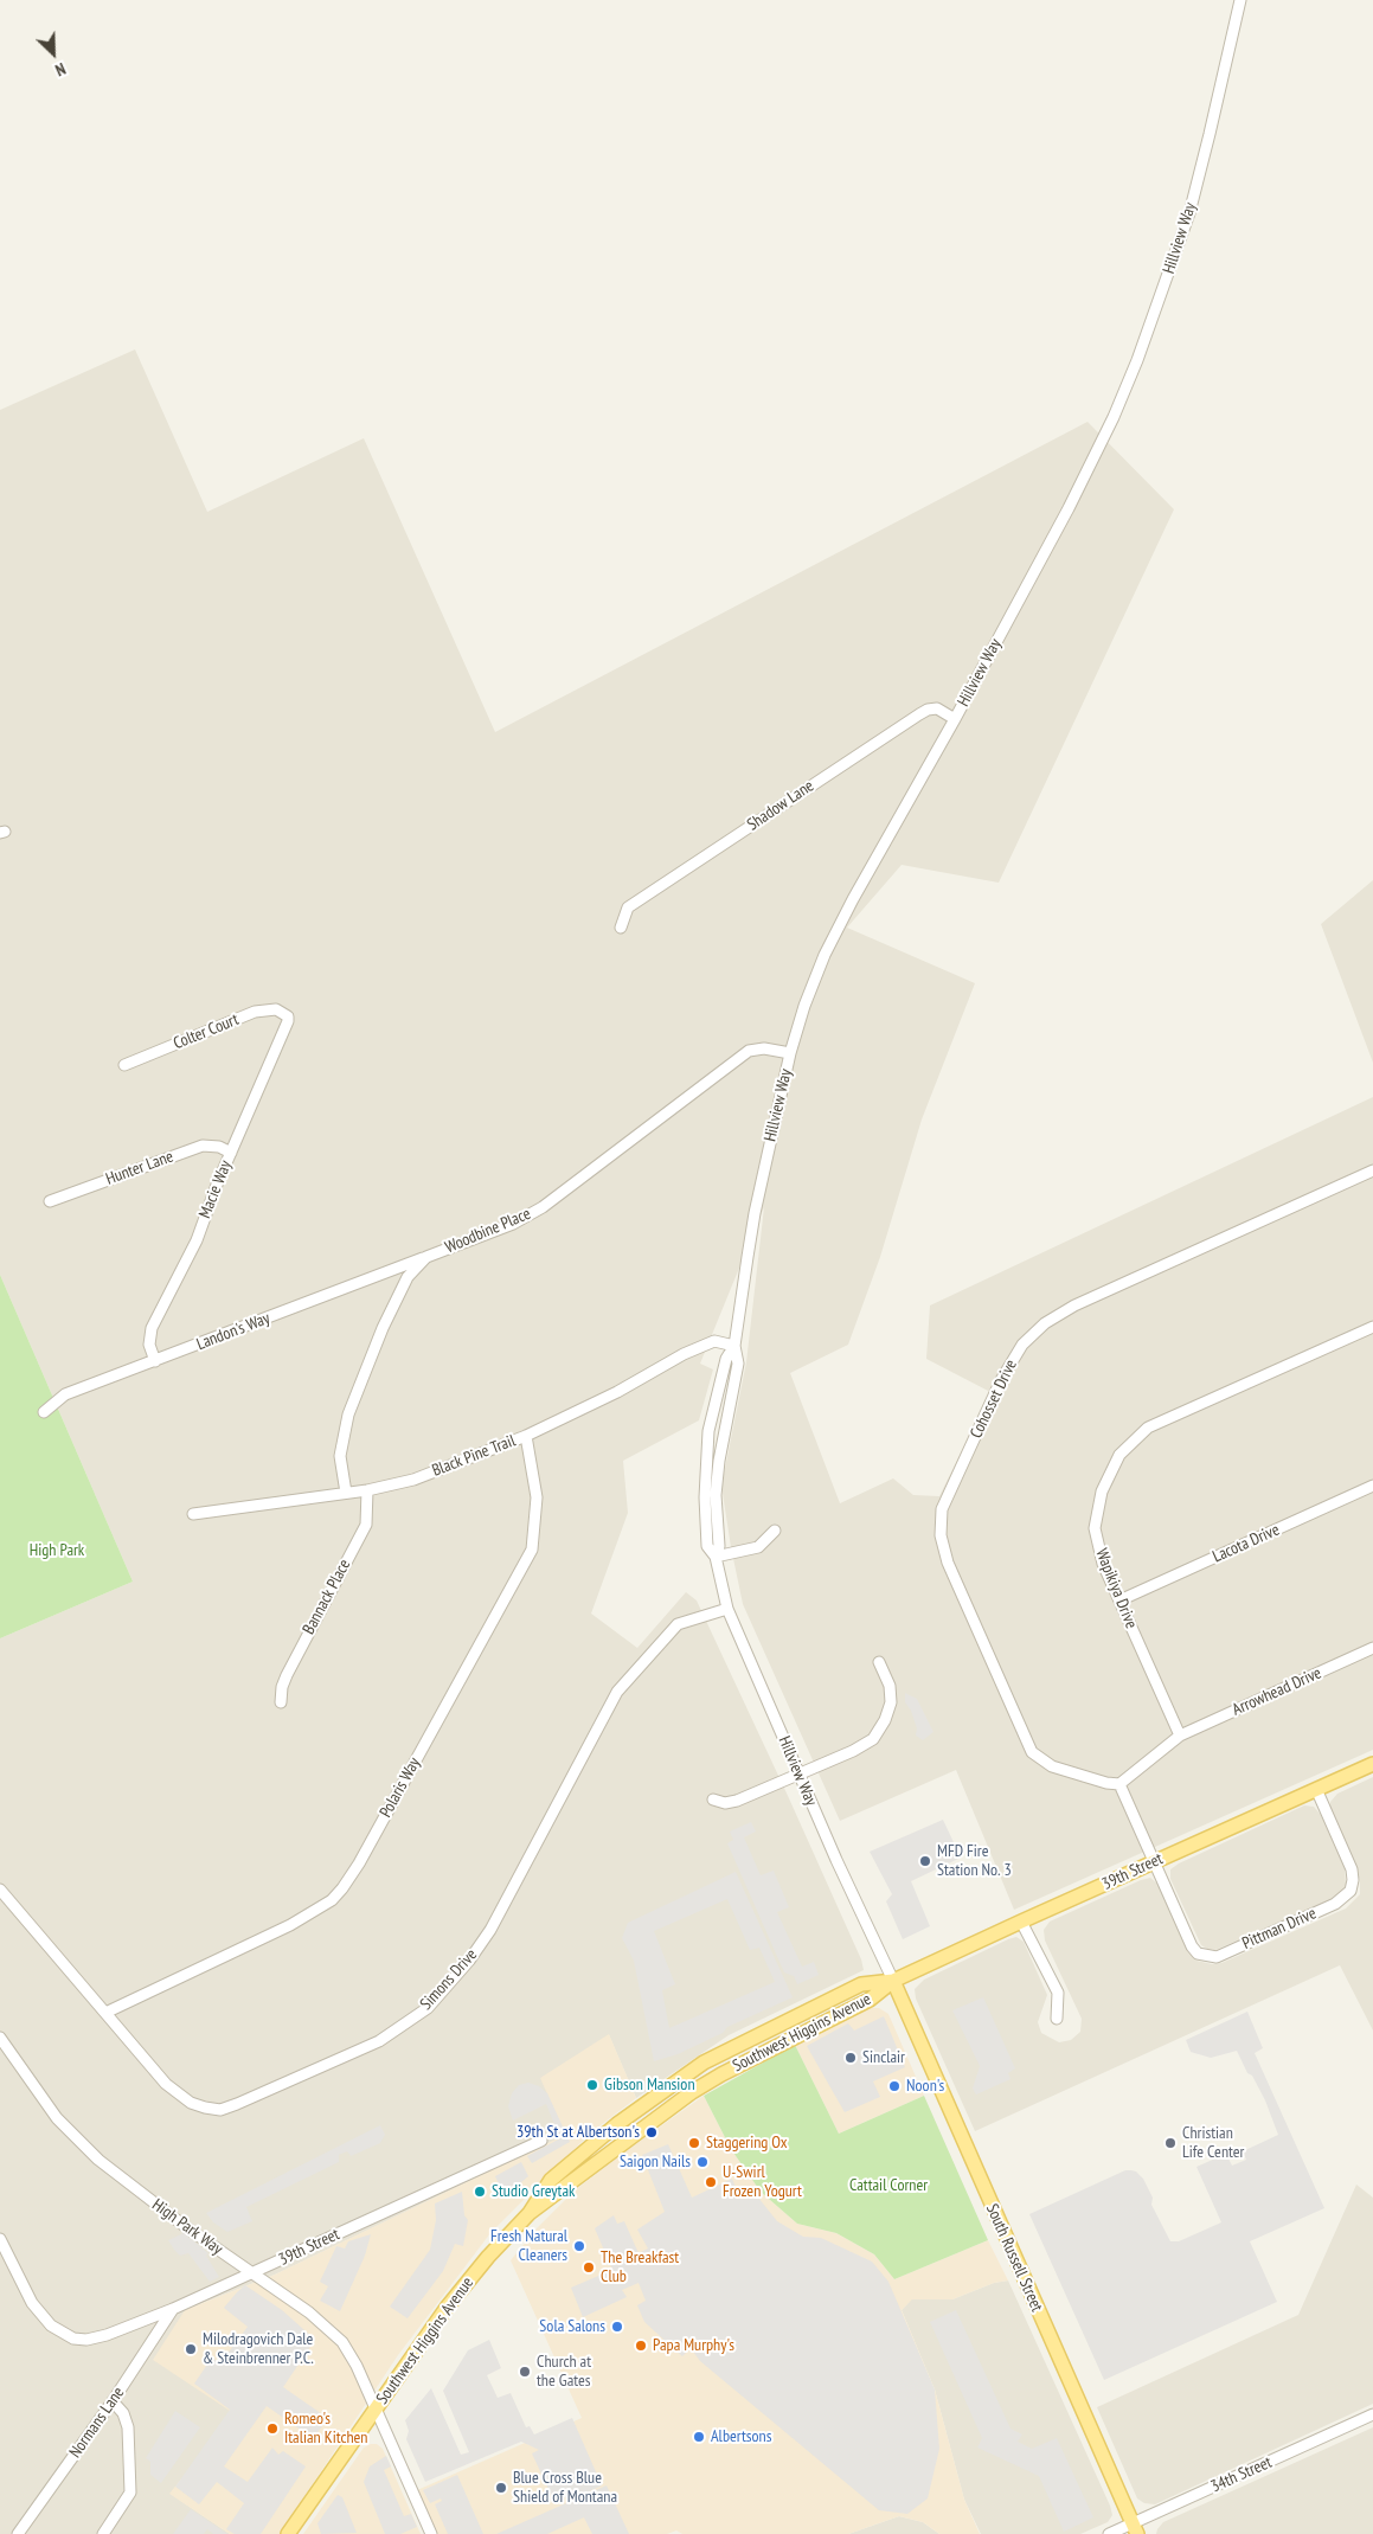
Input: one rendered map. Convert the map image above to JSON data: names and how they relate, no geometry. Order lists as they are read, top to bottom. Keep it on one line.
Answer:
{"streets":{"main road":["39th Street","Southwest Higgins Avenue","South Russell Street"],"street":["Hillview Way","Shadow Lane","Colter Court","Hunter Lane","Macie Way","Woodbine Place","Landon's Way","Cohosset Drive","Black Pine Trail","Lacota Drive","Wapikiya Drive","Bannack Place","Arrowhead Drive","Polaris Way","Pittman Drive","Simons Drive","High Park Way","Normans Lane","34th Street"]},"crossings":[["Hillview Way","Shadow Lane"],["Hillview Way","Woodbine Place"],["Hillview Way","Black Pine Trail"],["Hillview Way","39th Street"],["Hillview Way","Simons Drive"],["Hillview Way","Southwest Higgins Avenue"],["Hillview Way","South Russell Street"],["Colter Court","Macie Way"],["Hunter Lane","Macie Way"],["Macie Way","Landon's Way"],["Woodbine Place","Landon's Way"],["Woodbine Place","Black Pine Trail"],["Black Pine Trail","Bannack Place"],["Black Pine Trail","Polaris Way"],["Lacota Drive","Wapikiya Drive"],["Wapikiya Drive","Arrowhead Drive"],["Polaris Way","Simons Drive"],["39th Street","Pittman Drive"],["39th Street","Southwest Higgins Avenue"],["39th Street","High Park Way"],["39th Street","South Russell Street"],["39th Street","Normans Lane"],["Southwest Higgins Avenue","High Park Way"],["Southwest Higgins Avenue","South Russell Street"],["South Russell Street","34th Street"]],"parks":["High Park","Cattail Corner"],"places":["MFD Fire Station No. 3","Sinclair","Gibson Mansion","Noon's","39th St at Albertson's","Staggering Ox","Christian Life Center","Saigon Nails","U-Swirl Frozen Yogurt","Studio Greytak","Fresh Natural Cleaners","The Breakfast Club","Sola Salons","Papa Murphy's","Milodragovich Dale & Steinbrenner P.C.","Church at the Gates","Romeo's Italian Kitchen","Albertsons","Blue Cross Blue Shield of Montana"],"north":"bottom right"}
